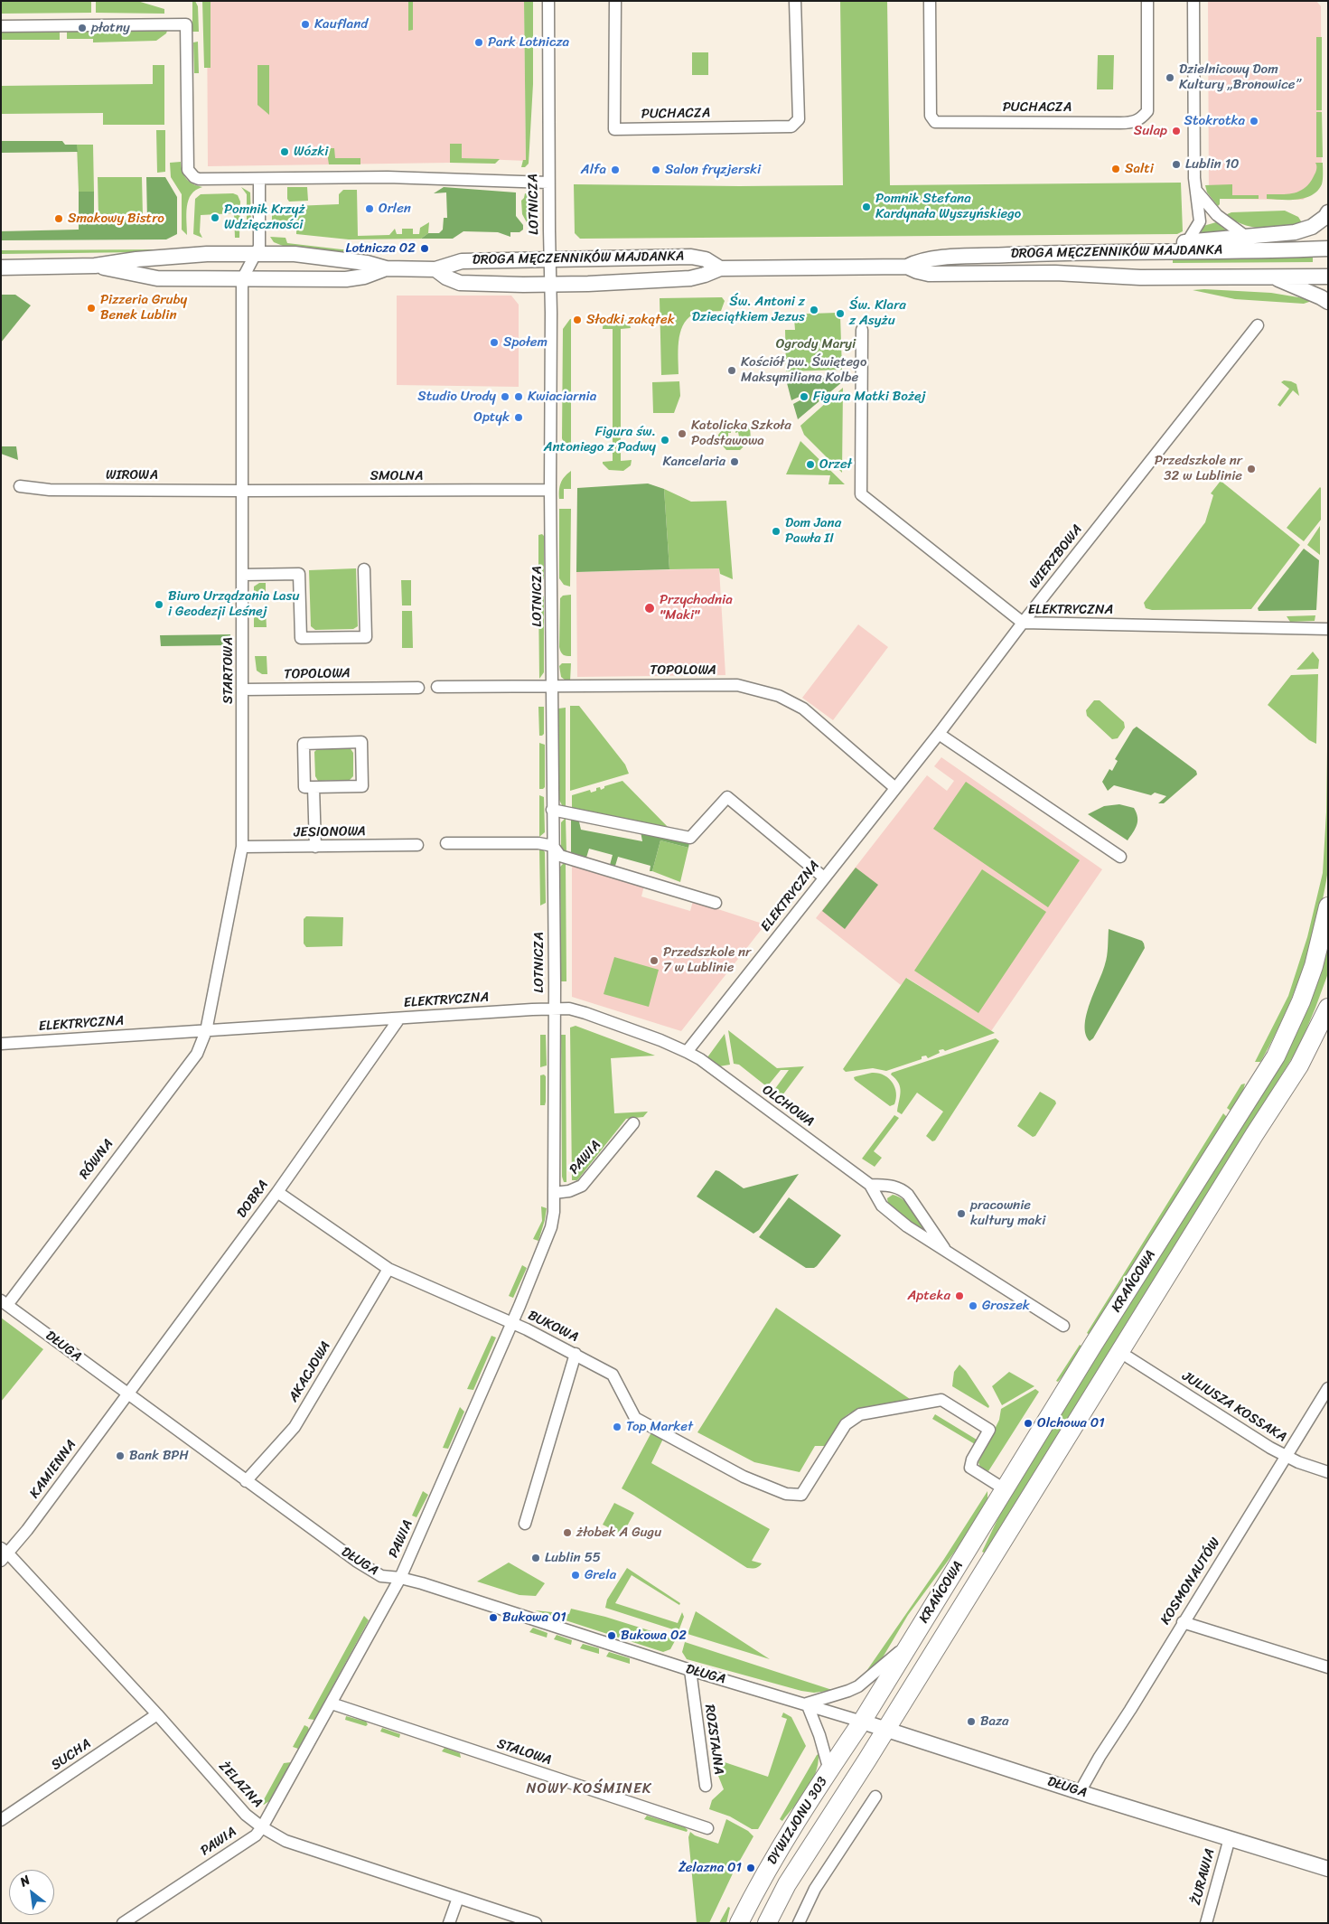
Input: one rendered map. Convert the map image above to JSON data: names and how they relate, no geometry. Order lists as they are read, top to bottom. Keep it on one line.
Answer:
{"streets":{"main road":["KRAŃCOWA","DYWIZJONU 303"],"street":["PUCHACZA","LOTNICZA","DROGA MĘCZENNIKÓW MAJDANKA","WIROWA","SMOLNA","WIERZBOWA","ELEKTRYCZNA","STARTOWA","TOPOLOWA","JESIONOWA","OLCHOWA","PAWIA","RÓWNA","DOBRA","BUKOWA","DŁUGA","AKACJOWA","JULIUSZA KOSSAKA","KAMIENNA","KOSMONAUTÓW","ROZSTAJNA","STALOWA","SUCHA","ŻELAZNA","ŻURAWIA"]},"crossings":[["LOTNICZA","DROGA MĘCZENNIKÓW MAJDANKA"],["LOTNICZA","SMOLNA"],["LOTNICZA","ELEKTRYCZNA"],["LOTNICZA","TOPOLOWA"],["LOTNICZA","PAWIA"],["DROGA MĘCZENNIKÓW MAJDANKA","STARTOWA"],["WIROWA","SMOLNA"],["WIROWA","STARTOWA"],["SMOLNA","STARTOWA"],["WIERZBOWA","ELEKTRYCZNA"],["ELEKTRYCZNA","STARTOWA"],["ELEKTRYCZNA","TOPOLOWA"],["ELEKTRYCZNA","OLCHOWA"],["ELEKTRYCZNA","RÓWNA"],["ELEKTRYCZNA","DOBRA"],["STARTOWA","TOPOLOWA"],["STARTOWA","JESIONOWA"],["STARTOWA","RÓWNA"],["PAWIA","BUKOWA"],["PAWIA","DŁUGA"],["PAWIA","STALOWA"],["PAWIA","ŻELAZNA"],["RÓWNA","DŁUGA"],["DOBRA","BUKOWA"],["DOBRA","DŁUGA"],["DOBRA","KAMIENNA"],["KRAŃCOWA","BUKOWA"],["KRAŃCOWA","DŁUGA"],["KRAŃCOWA","DYWIZJONU 303"],["BUKOWA","AKACJOWA"],["DŁUGA","AKACJOWA"],["DŁUGA","KAMIENNA"],["DŁUGA","KOSMONAUTÓW"],["DŁUGA","ROZSTAJNA"],["DŁUGA","DYWIZJONU 303"],["DŁUGA","ŻURAWIA"],["JULIUSZA KOSSAKA","KOSMONAUTÓW"],["KAMIENNA","ŻELAZNA"],["SUCHA","ŻELAZNA"]],"districts":["NOWY KOŚMINEK"],"parks":["Ogrody Maryi"],"places":["Kaufland","płatny","Park Lotnicza","Dzielnicowy Dom Kultury „Bronowice”","Stokrotka","Sulap","Wózki","Lublin 10","Salti","Alfa","Salon fryzjerski","Pomnik Stefana Kardynała Wyszyńskiego","Orlen","Pomnik Krzyż Wdzięczności","Smakowy Bistro","Lotnicza 02","Pizzeria Gruby Benek Lublin","Św. Antoni z Dzieciątkiem Jezus","Św. Klara z Asyżu","Słodki zakątek","Społem","Kościół pw. Świętego Maksymiliana Kolbe","Studio Urody","Kwiaciarnia","Figura Matki Bożej","Optyk","Katolicka Szkoła Podstawowa","Figura św. Antoniego z Padwy","Kancelaria","Orzeł","Przedszkole nr 32 w Lublinie","Dom Jana Pawła II","Biuro Urządzania Lasu i Geodezji Leśnej","Przychodnia \"Maki\"","Przedszkole nr 7 w Lublinie","pracownie kultury maki","Apteka","Groszek","Olchowa 01","Top Market","Bank BPH","żłobek A Gugu","Lublin 55","Grela","Bukowa 01","Bukowa 02","Baza","Żelazna 01"],"north":"top left"}
